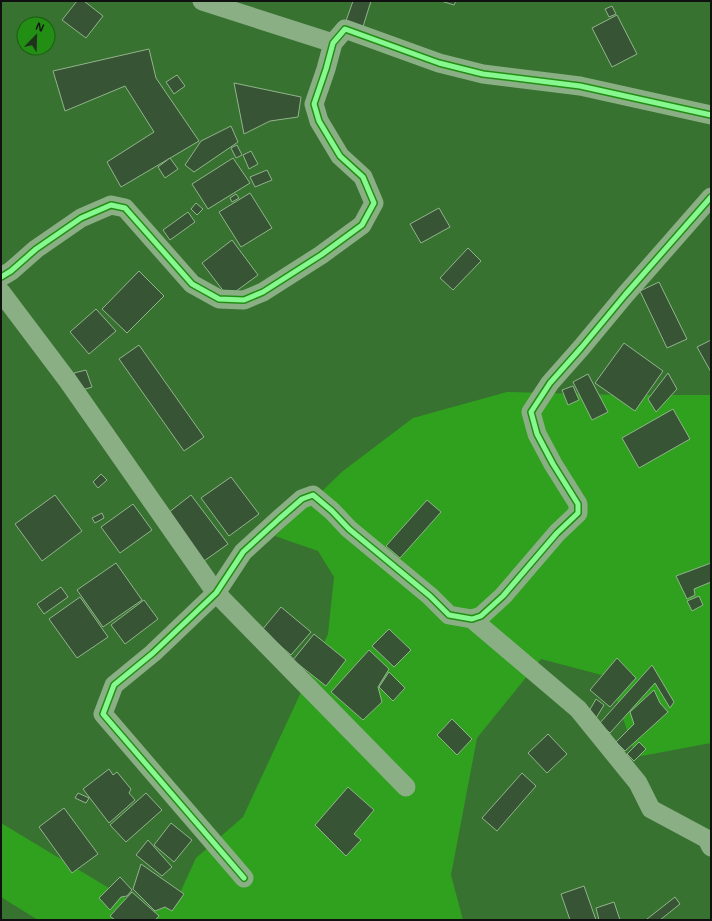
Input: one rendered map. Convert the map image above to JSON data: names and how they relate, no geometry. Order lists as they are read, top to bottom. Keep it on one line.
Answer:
{"north":"top right"}
